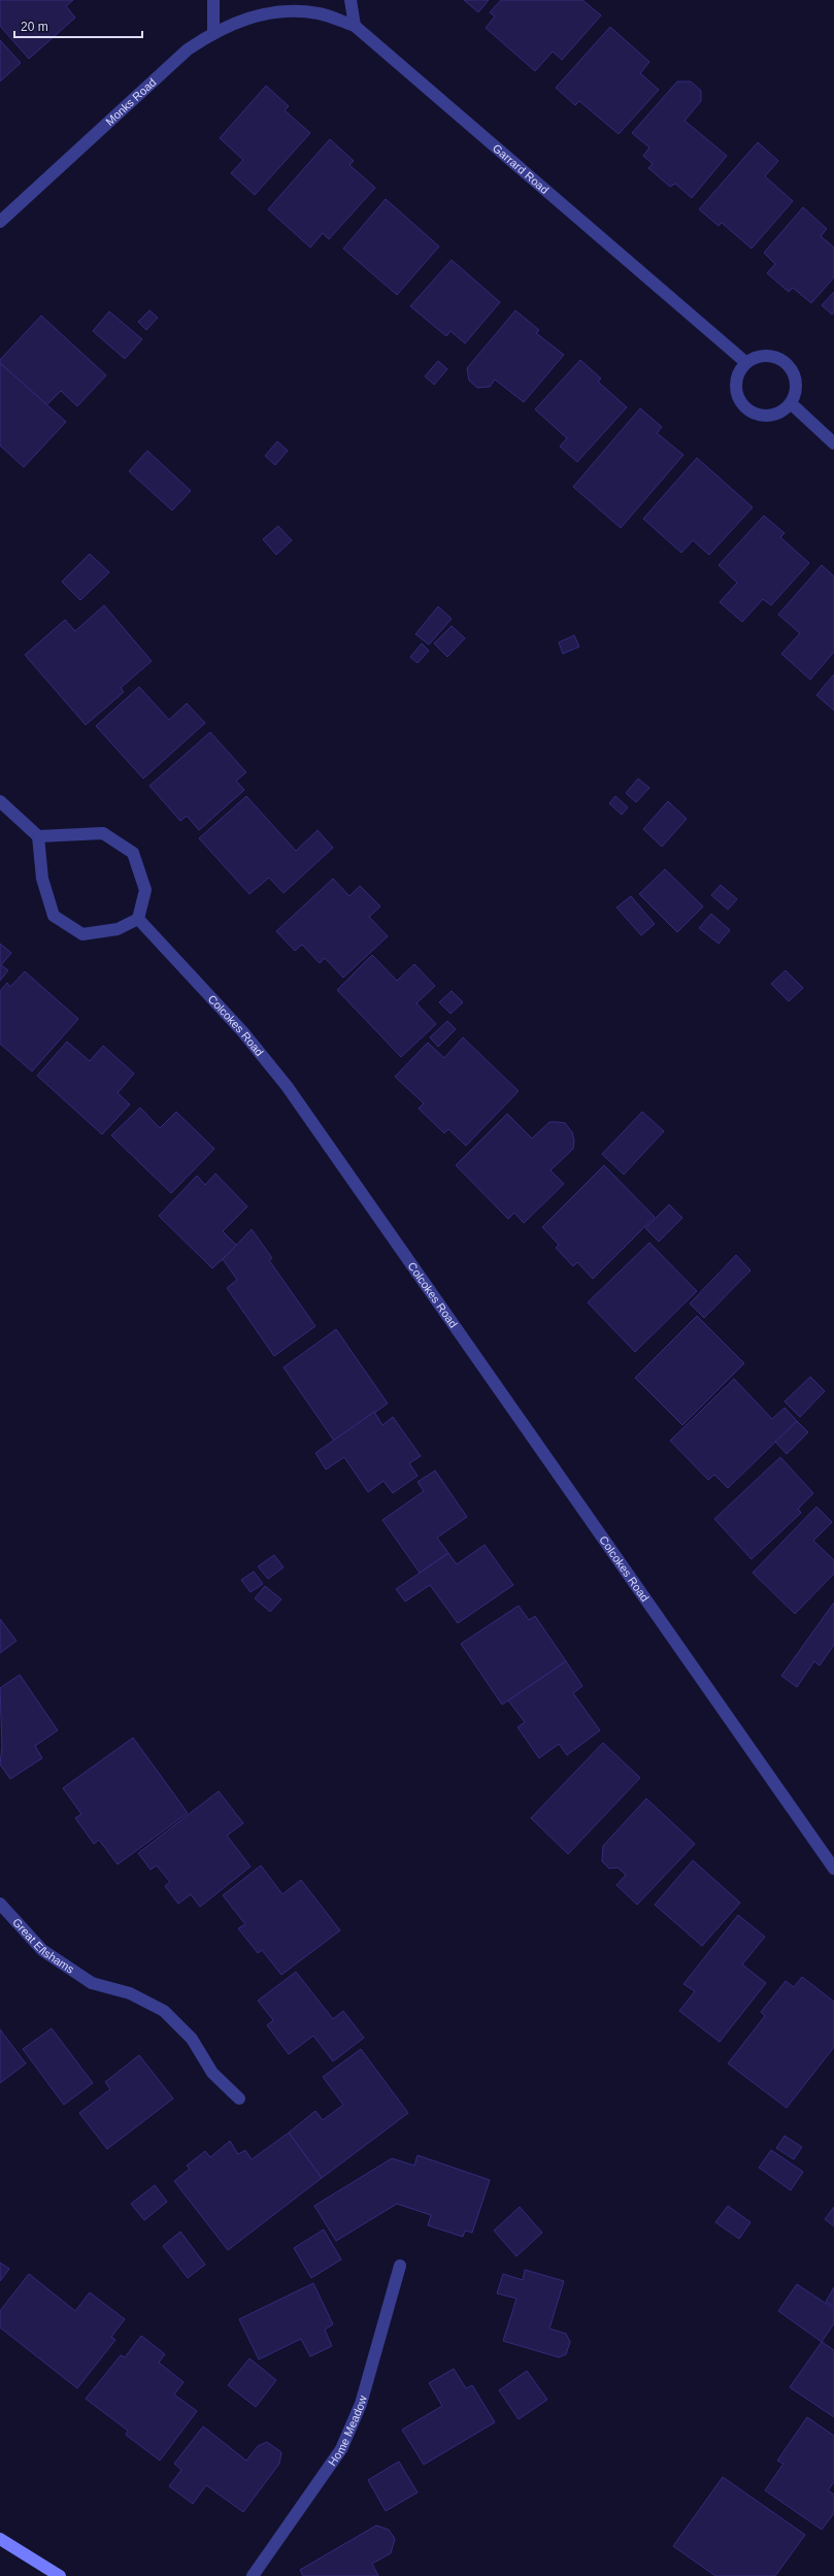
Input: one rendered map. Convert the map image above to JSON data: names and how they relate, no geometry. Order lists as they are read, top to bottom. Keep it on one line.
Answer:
{"streets":{"street":["Monks Road","Garrard Road","Colcokes Road","Great Ellshams","Home Meadow"]},"crossings":[["Monks Road","Garrard Road"]],"scale_bar":"20 m"}
